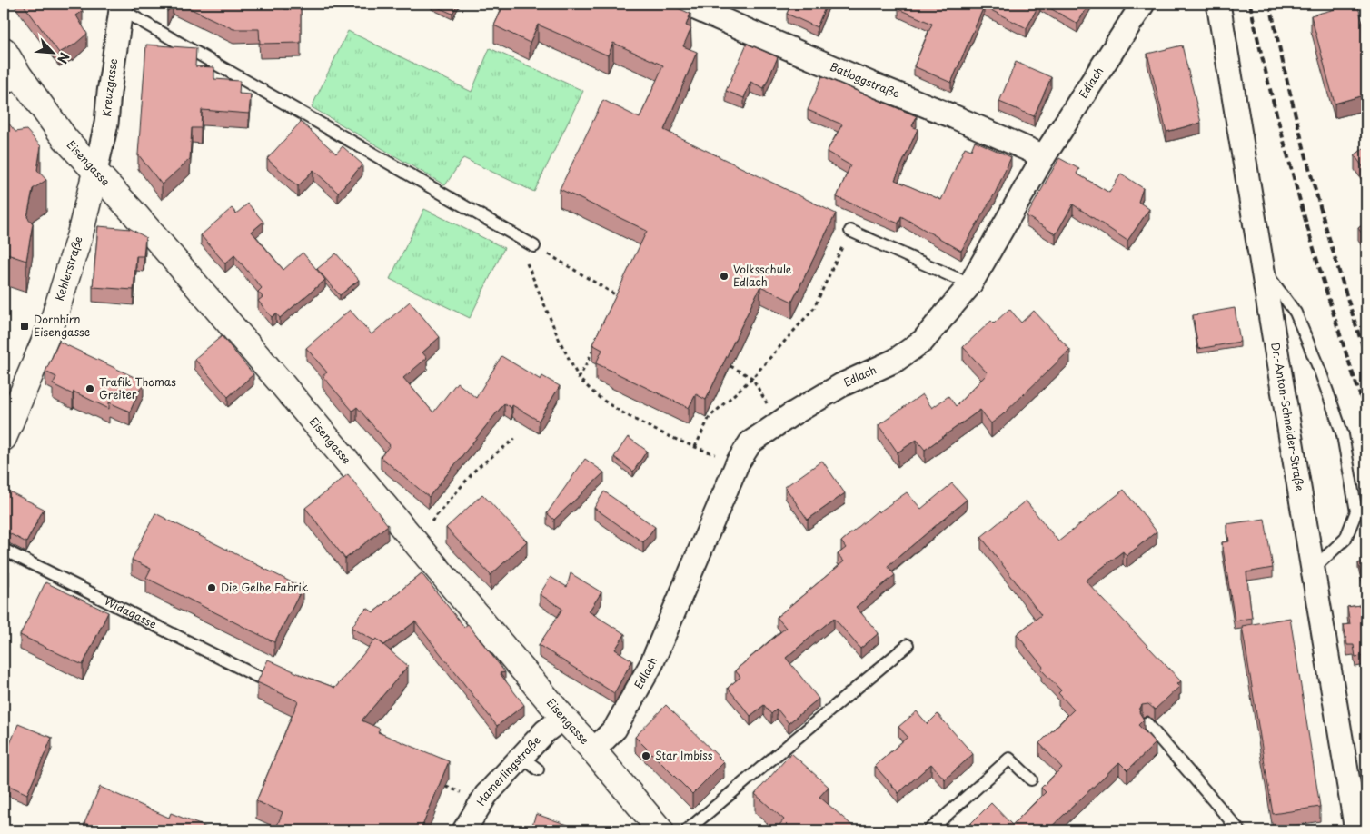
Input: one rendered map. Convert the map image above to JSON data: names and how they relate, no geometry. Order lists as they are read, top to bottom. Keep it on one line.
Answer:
{"streets":{"main road":["Eisengasse","Kehlerstraße"],"street":["Batloggstraße","Edlach","Kreuzgasse","Dr.-Anton-Schneider-Straße","Hamerlingstraße"],"lane":["Widagasse"]},"crossings":[["Batloggstraße","Edlach"],["Edlach","Eisengasse"],["Kreuzgasse","Eisengasse"],["Kreuzgasse","Kehlerstraße"],["Eisengasse","Kehlerstraße"],["Eisengasse","Hamerlingstraße"]],"places":{"other":["Volksschule Edlach","Trafik Thomas Greiter","Die Gelbe Fabrik","Star Imbiss"],"transit":["Dornbirn Eisengasse"]},"north":"bottom right"}
